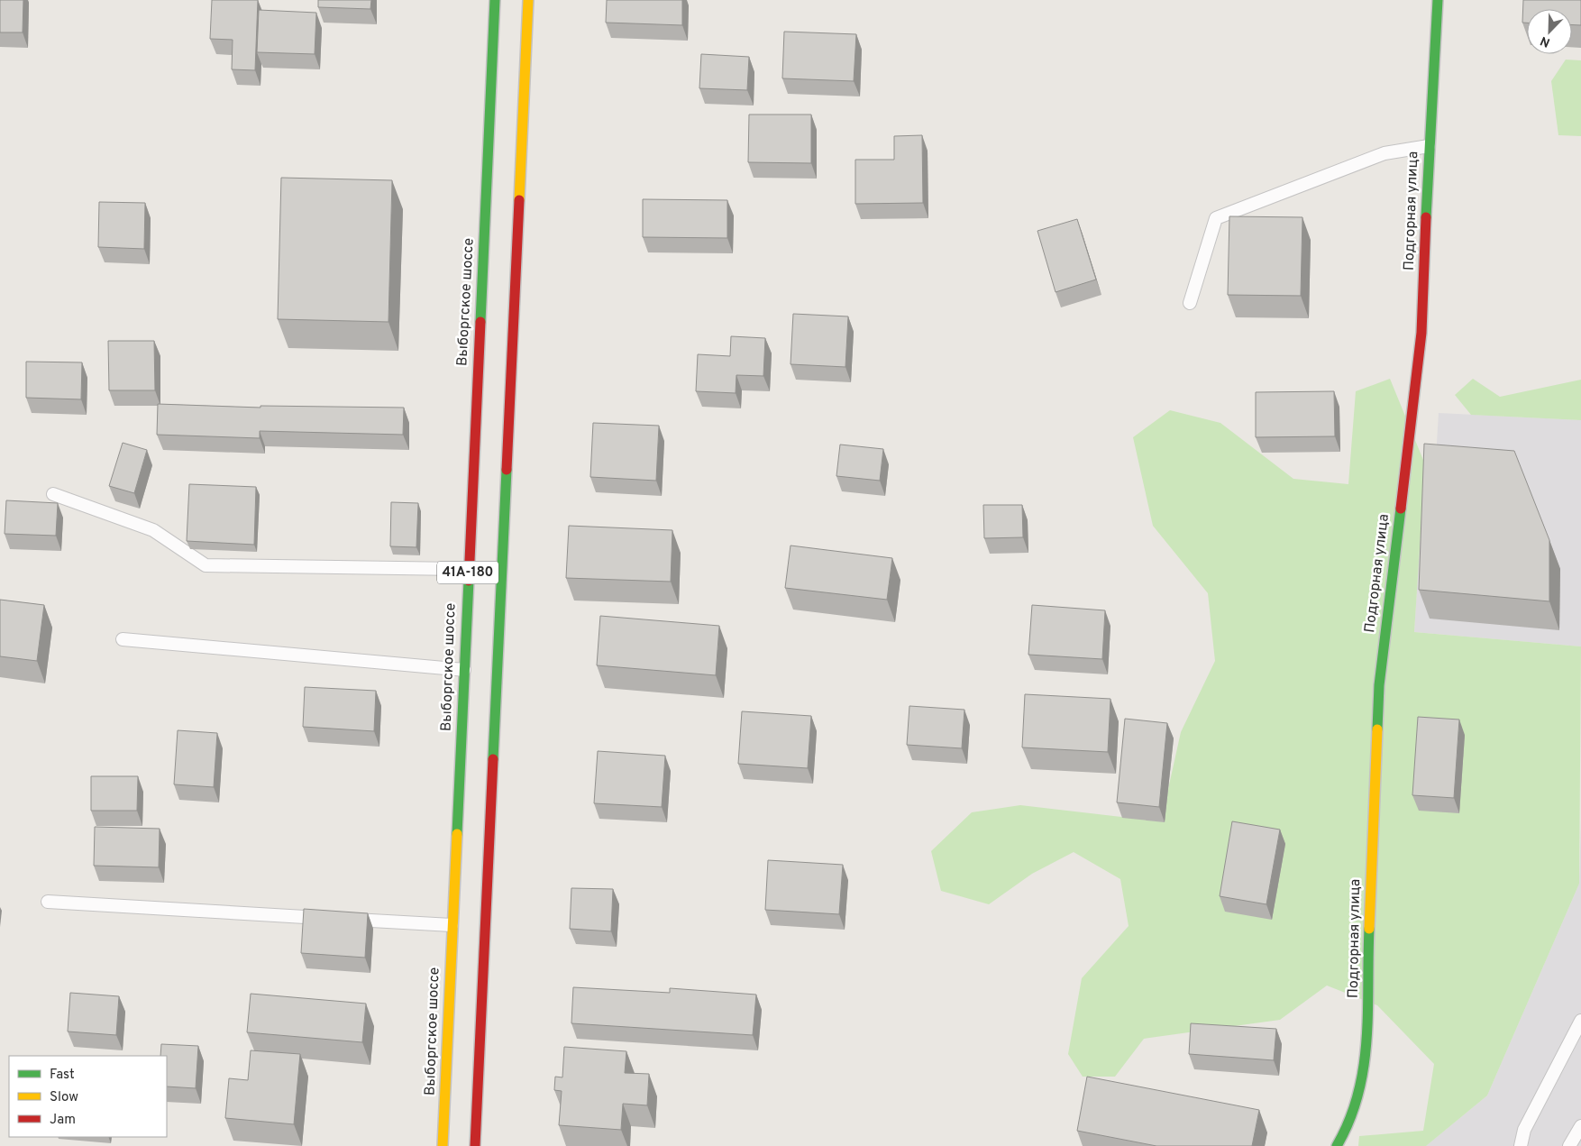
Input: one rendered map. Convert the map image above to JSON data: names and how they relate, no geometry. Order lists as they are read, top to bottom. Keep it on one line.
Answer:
{"streets":{"main road":["Подгорная улица","Выборгское шоссе","41А-180"]},"legend":["Fast","Slow","Jam"],"north":"bottom left"}
